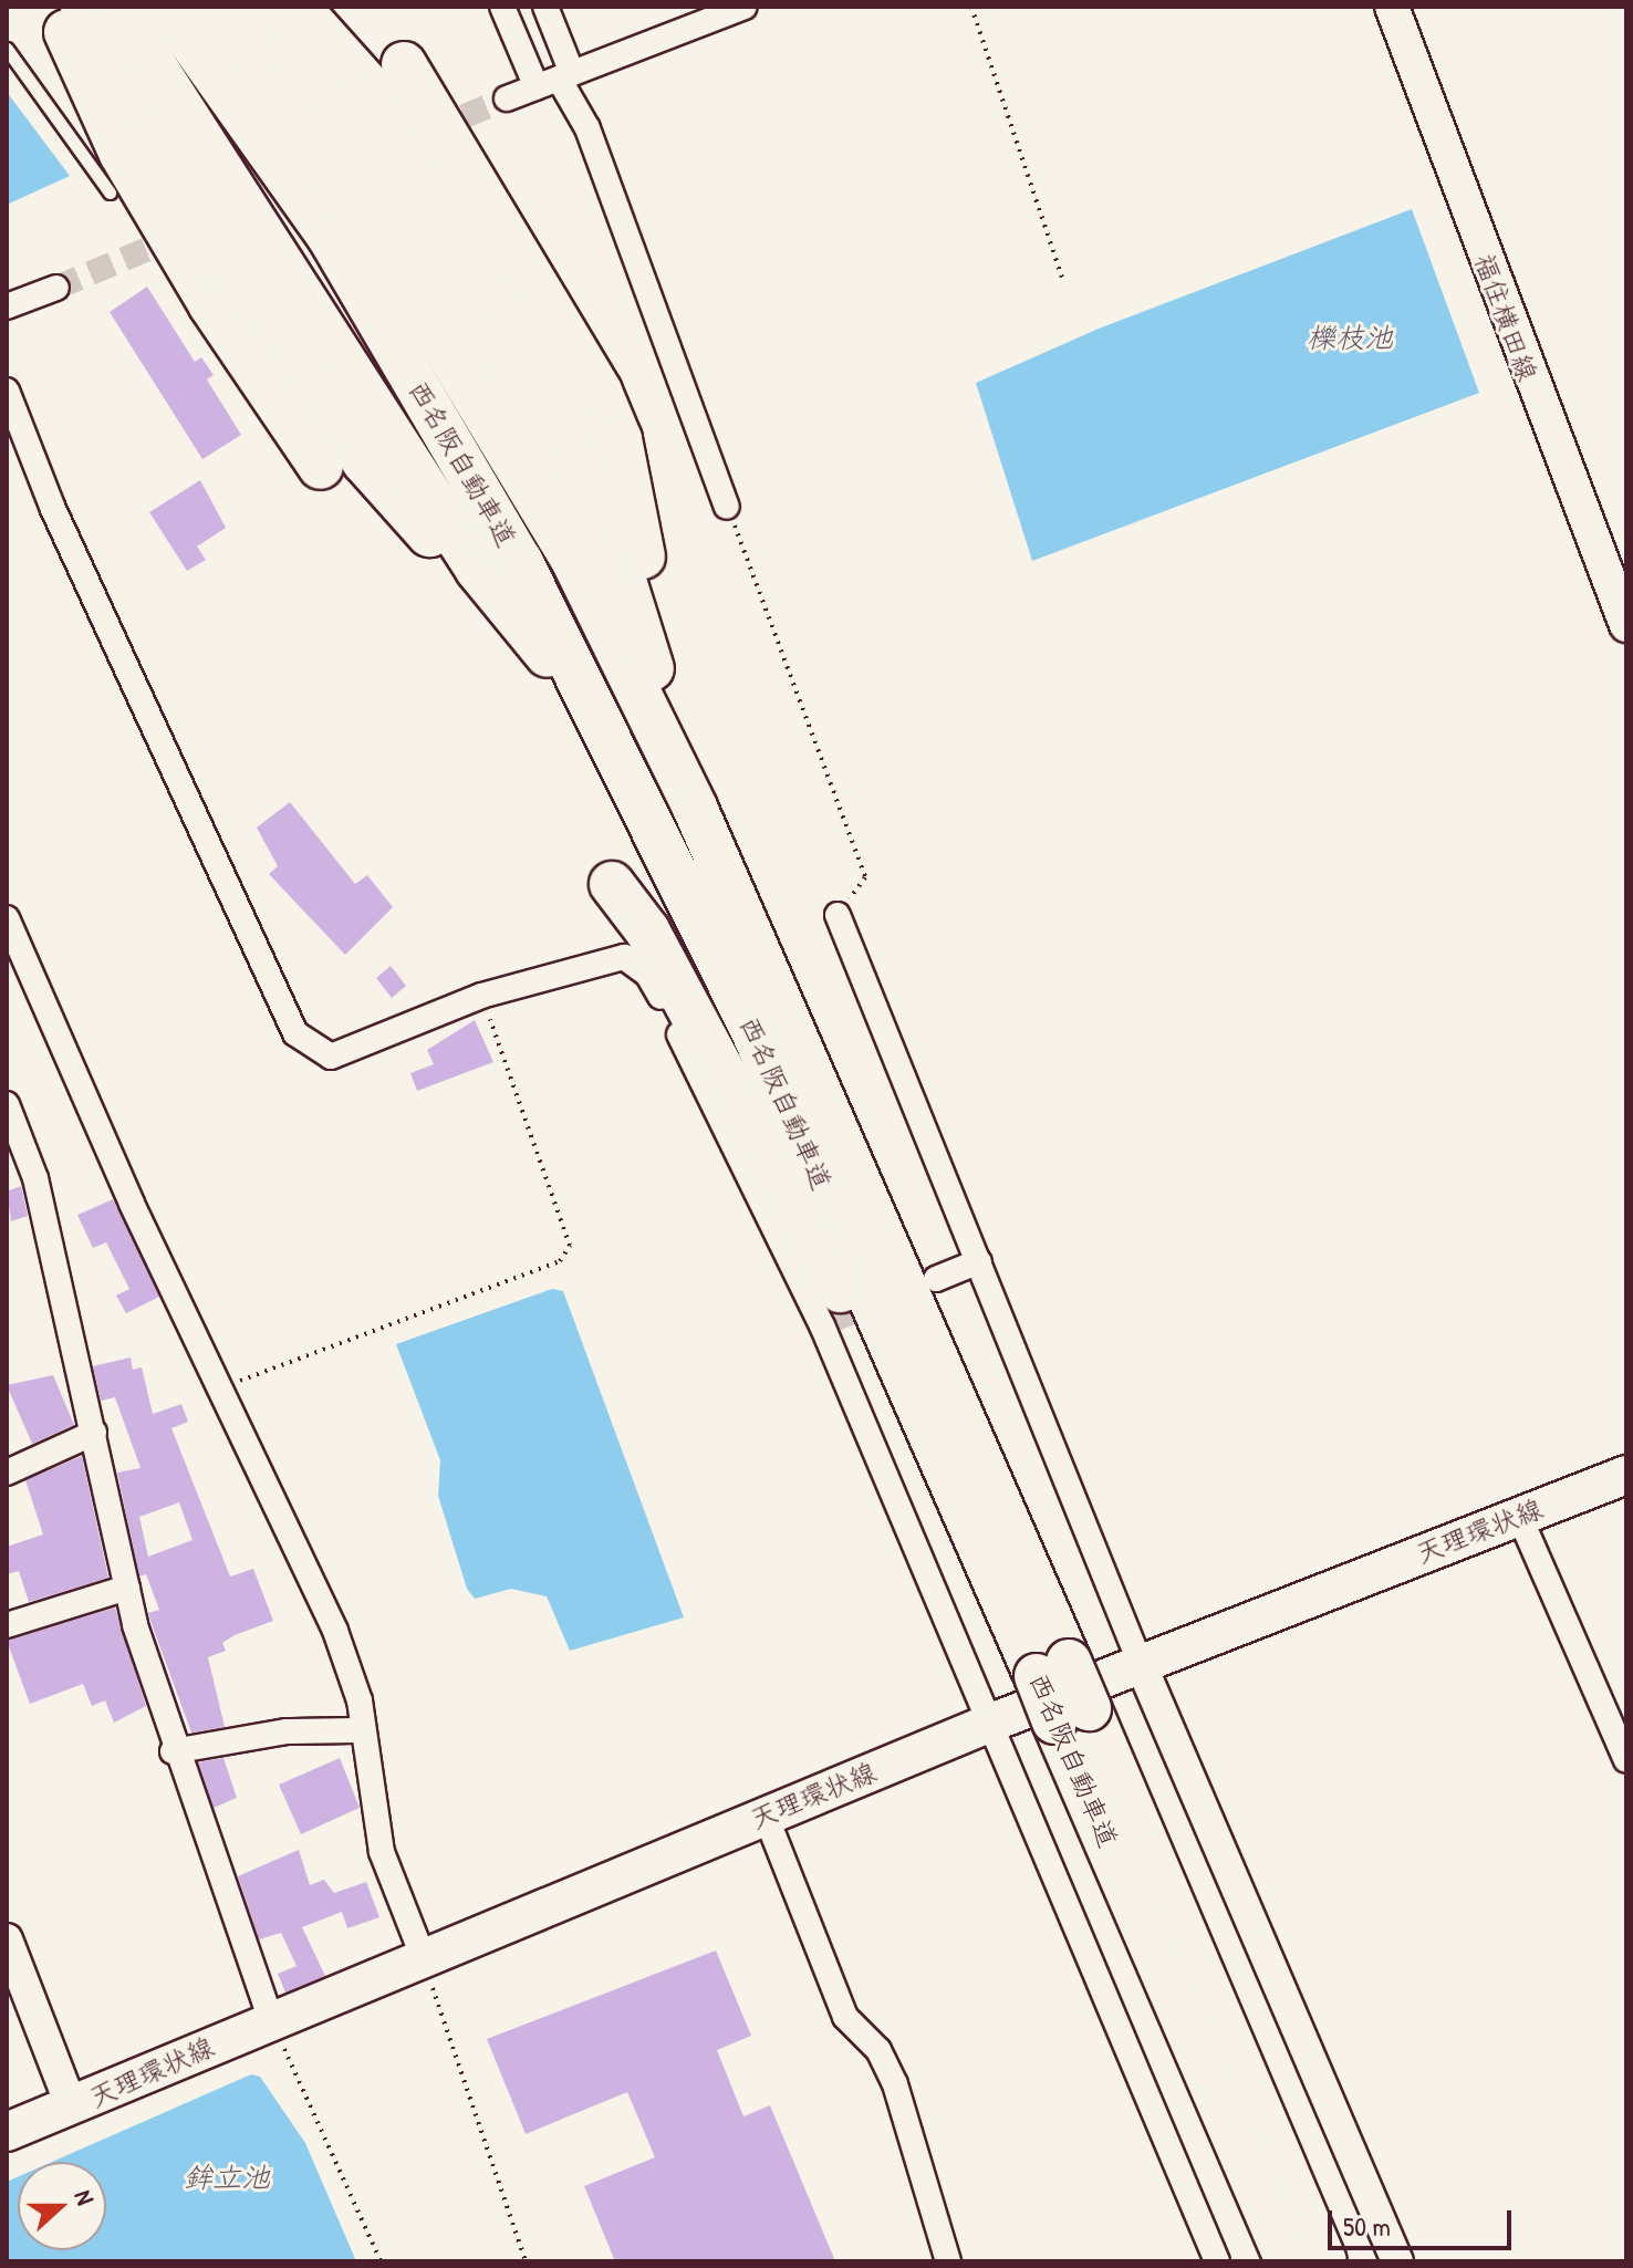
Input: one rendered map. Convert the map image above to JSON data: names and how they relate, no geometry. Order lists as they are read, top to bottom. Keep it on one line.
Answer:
{"streets":{"highway":["西名阪自動車道"],"main road":["福住横田線","天理環状線"]},"water":["櫟枝池","鉾立池"],"scale_bar":"50 m","north":"right"}
